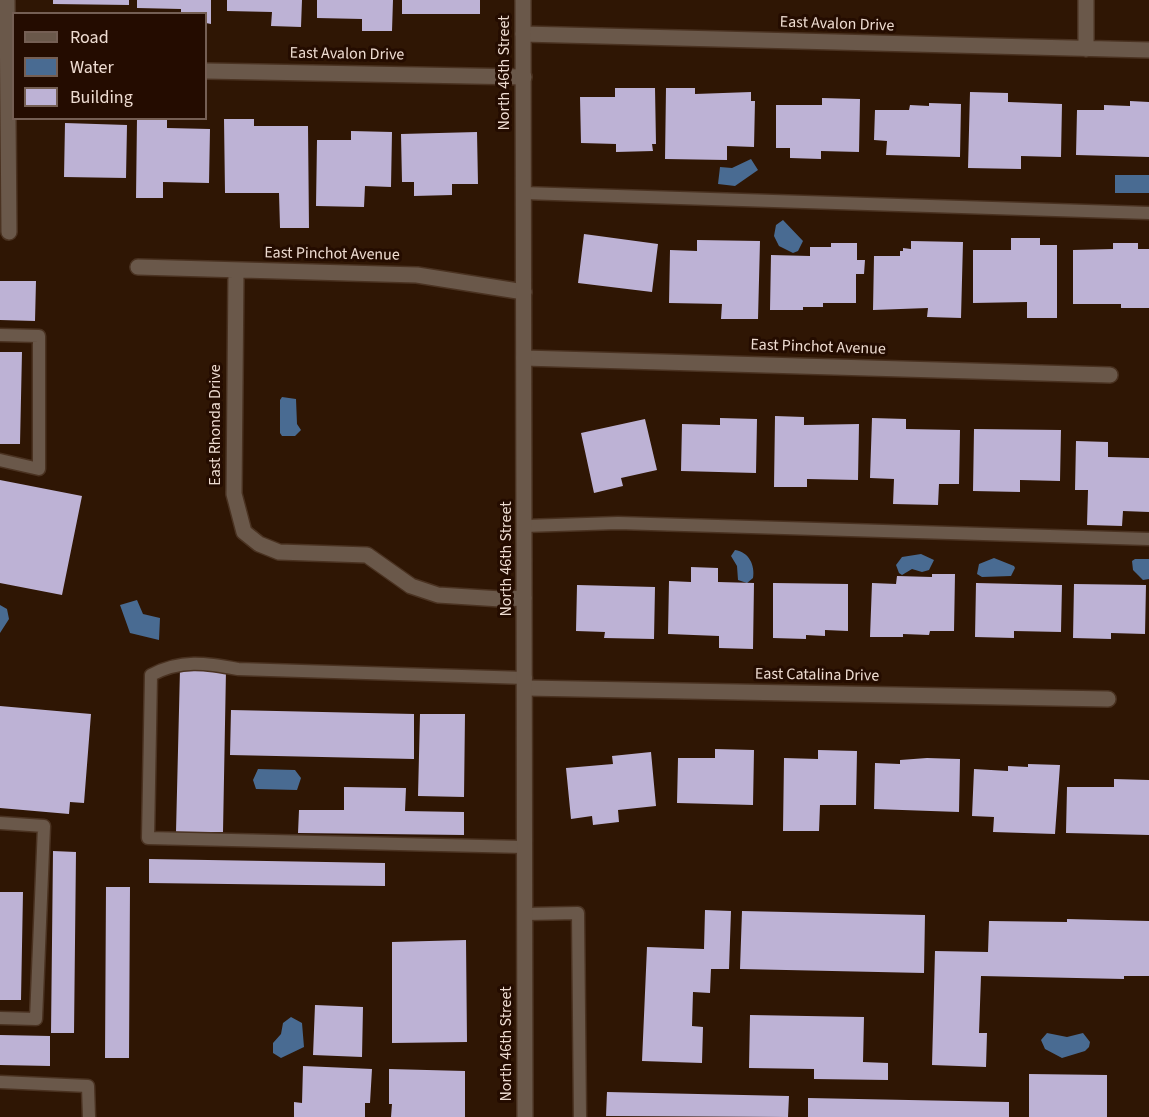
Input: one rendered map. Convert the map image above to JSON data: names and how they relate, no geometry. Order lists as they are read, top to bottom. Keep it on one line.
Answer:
{"streets":{"street":["East Avalon Drive","North 46th Street","East Pinchot Avenue","East Rhonda Drive","East Catalina Drive"]},"crossings":[["East Avalon Drive","North 46th Street"],["North 46th Street","East Pinchot Avenue"],["North 46th Street","East Rhonda Drive"],["North 46th Street","East Catalina Drive"],["East Pinchot Avenue","East Rhonda Drive"]],"legend":["Road","Water","Building"]}
